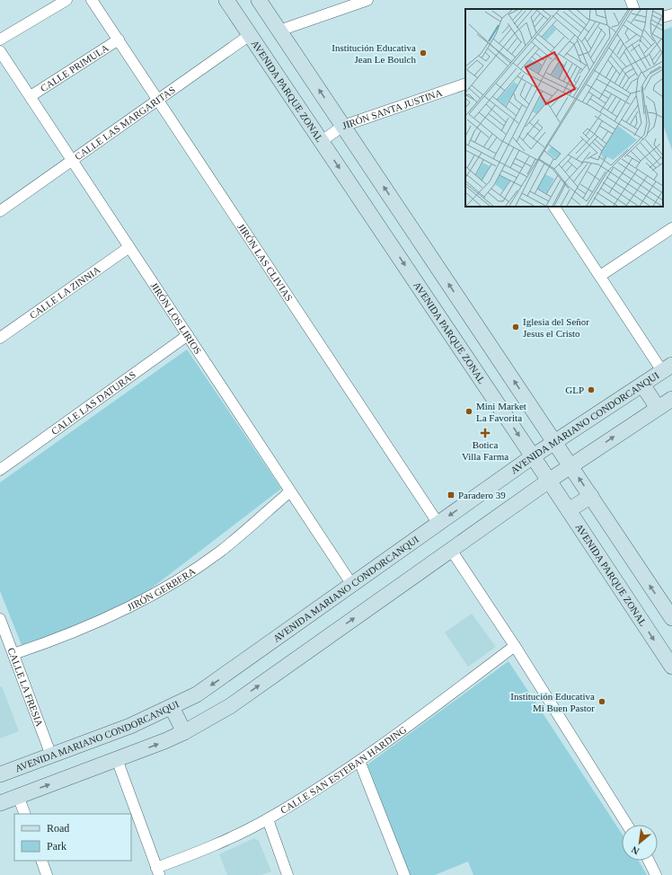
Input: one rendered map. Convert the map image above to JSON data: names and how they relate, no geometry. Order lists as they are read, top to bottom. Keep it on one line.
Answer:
{"streets":{"main road":["AVENIDA PARQUE ZONAL","AVENIDA MARIANO CONDORCANQUI"],"street":["CALLE PRIMULA","JIRÓN SANTA JUSTINA","CALLE LAS MARGARITAS","JIRÓN LAS CLIVIAS","CALLE LA ZINNIA","JIRÓN LOS LIRIOS","CALLE LAS DATURAS","JIRÓN GERBERA","CALLE LA FRESIA","CALLE SAN ESTEBAN HARDING"]},"crossings":[["CALLE PRIMULA","JIRÓN LAS CLIVIAS"],["CALLE PRIMULA","JIRÓN LOS LIRIOS"],["AVENIDA PARQUE ZONAL","JIRÓN SANTA JUSTINA"],["AVENIDA PARQUE ZONAL","CALLE LAS MARGARITAS"],["AVENIDA PARQUE ZONAL","AVENIDA MARIANO CONDORCANQUI"],["CALLE LAS MARGARITAS","JIRÓN LAS CLIVIAS"],["CALLE LAS MARGARITAS","JIRÓN LOS LIRIOS"],["JIRÓN LAS CLIVIAS","AVENIDA MARIANO CONDORCANQUI"],["CALLE LA ZINNIA","JIRÓN LOS LIRIOS"],["JIRÓN LOS LIRIOS","CALLE LAS DATURAS"],["JIRÓN LOS LIRIOS","AVENIDA MARIANO CONDORCANQUI"],["JIRÓN LOS LIRIOS","JIRÓN GERBERA"],["AVENIDA MARIANO CONDORCANQUI","CALLE LA FRESIA"],["JIRÓN GERBERA","CALLE LA FRESIA"]],"places":{"other":["Institución Educativa Jean Le Boulch","Iglesia del Señor Jesus el Cristo","GLP","Mini Market La Favorita","Institución Educativa Mi Buen Pastor"],"health":["Botica Villa Farma"],"transit":["Paradero 39"]},"legend":["Road","Park"],"north":"bottom left"}
